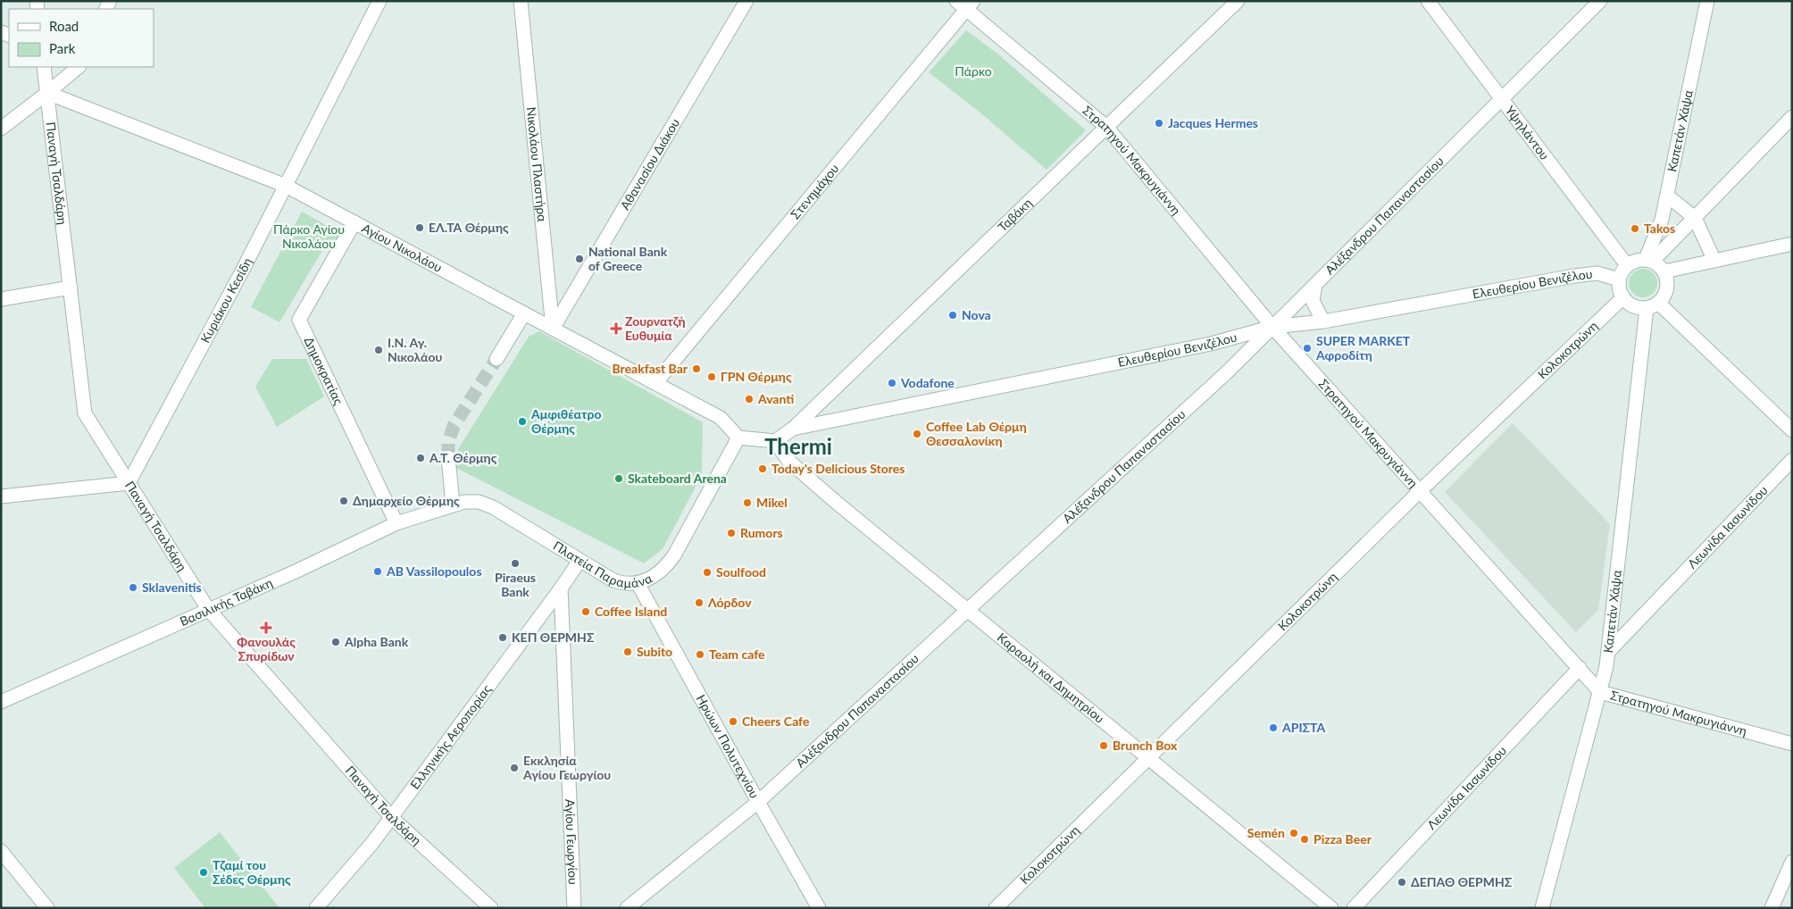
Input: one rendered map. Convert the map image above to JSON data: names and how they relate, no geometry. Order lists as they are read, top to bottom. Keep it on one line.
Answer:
{"streets":{"street":["Καπετάν Χάψα","Υψηλάντου","Στρατηγού Μακρυγιάννη","Νικολάου Πλαστήρα","Αθανασίου Διάκου","Παναγή Τσαλδάρη","Στενημάχου","Ταβάκη","Αλέξανδρου Παπαναστασίου","Αγίου Νικολάου","Ελευθερίου Βενιζέλου","Κυριάκου Κεσίδη","Κολοκοτρώνη","Δημοκρατίας","Λεωνίδα Ιασωνίδου","Πλατεία Παραμάνα","Βασιλικής Ταβάκη","Καραολή και Δημητρίου","Ελληνικής Αεροπορίας","Ηρώων Πολυτεχνίου","Αγίου Γεωργίου"]},"crossings":[["Καπετάν Χάψα","Υψηλάντου"],["Καπετάν Χάψα","Στρατηγού Μακρυγιάννη"],["Καπετάν Χάψα","Ελευθερίου Βενιζέλου"],["Καπετάν Χάψα","Κολοκοτρώνη"],["Καπετάν Χάψα","Λεωνίδα Ιασωνίδου"],["Υψηλάντου","Αλέξανδρου Παπαναστασίου"],["Υψηλάντου","Ελευθερίου Βενιζέλου"],["Υψηλάντου","Κολοκοτρώνη"],["Στρατηγού Μακρυγιάννη","Στενημάχου"],["Στρατηγού Μακρυγιάννη","Ταβάκη"],["Στρατηγού Μακρυγιάννη","Αλέξανδρου Παπαναστασίου"],["Στρατηγού Μακρυγιάννη","Ελευθερίου Βενιζέλου"],["Στρατηγού Μακρυγιάννη","Κολοκοτρώνη"],["Στρατηγού Μακρυγιάννη","Λεωνίδα Ιασωνίδου"],["Νικολάου Πλαστήρα","Αθανασίου Διάκου"],["Νικολάου Πλαστήρα","Αγίου Νικολάου"],["Αθανασίου Διάκου","Αγίου Νικολάου"],["Παναγή Τσαλδάρη","Αγίου Νικολάου"],["Παναγή Τσαλδάρη","Κυριάκου Κεσίδη"],["Παναγή Τσαλδάρη","Βασιλικής Ταβάκη"],["Παναγή Τσαλδάρη","Ελληνικής Αεροπορίας"],["Στενημάχου","Αγίου Νικολάου"],["Ταβάκη","Ελευθερίου Βενιζέλου"],["Αλέξανδρου Παπαναστασίου","Ελευθερίου Βενιζέλου"],["Αλέξανδρου Παπαναστασίου","Καραολή και Δημητρίου"],["Αλέξανδρου Παπαναστασίου","Ηρώων Πολυτεχνίου"],["Αγίου Νικολάου","Κυριάκου Κεσίδη"],["Αγίου Νικολάου","Δημοκρατίας"],["Αγίου Νικολάου","Πλατεία Παραμάνα"],["Ελευθερίου Βενιζέλου","Κολοκοτρώνη"],["Ελευθερίου Βενιζέλου","Καραολή και Δημητρίου"],["Κολοκοτρώνη","Καραολή και Δημητρίου"],["Δημοκρατίας","Βασιλικής Ταβάκη"],["Πλατεία Παραμάνα","Βασιλικής Ταβάκη"],["Πλατεία Παραμάνα","Ελληνικής Αεροπορίας"],["Πλατεία Παραμάνα","Ηρώων Πολυτεχνίου"],["Ελληνικής Αεροπορίας","Αγίου Γεωργίου"]],"districts":["Thermi"],"parks":["Πάρκο","Πάρκο Αγίου Νικολάου"],"places":{"other":["Jacques Hermes","ΕΛ.ΤΑ Θέρμης","Takos","National Bank of Greece","Nova","SUPER MARKET Αφροδίτη","Ι.Ν. Αγ. Νικολάου","Breakfast Bar","ΓΡΝ Θέρμης","Vodafone","Avanti","Αμφιθέατρο Θέρμης","Coffee Lab Θέρμη Θεσσαλονίκη","Α.Τ. Θέρμης","Today's Delicious Stores","Skateboard Arena","Δημαρχείο Θέρμης","Mikel","Rumors","Piraeus Bank","AB Vassilopoulos","Soulfood","Sklavenitis","Λόρδον","Coffee Island","ΚΕΠ ΘΕΡΜΗΣ","Alpha Bank","Subito","Team cafe","Cheers Cafe","ΑΡΙΣΤΑ","Brunch Box","Εκκλησία Αγίου Γεωργίου","Semén","Pizza Beer","Τζαμί του Σέδες Θέρμης","ΔΕΠΑΘ ΘΕΡΜΗΣ"],"health":["Ζουρνατζή Ευθυμία","Φανουλάς Σπυρίδων"]},"legend":["Road","Park"]}
